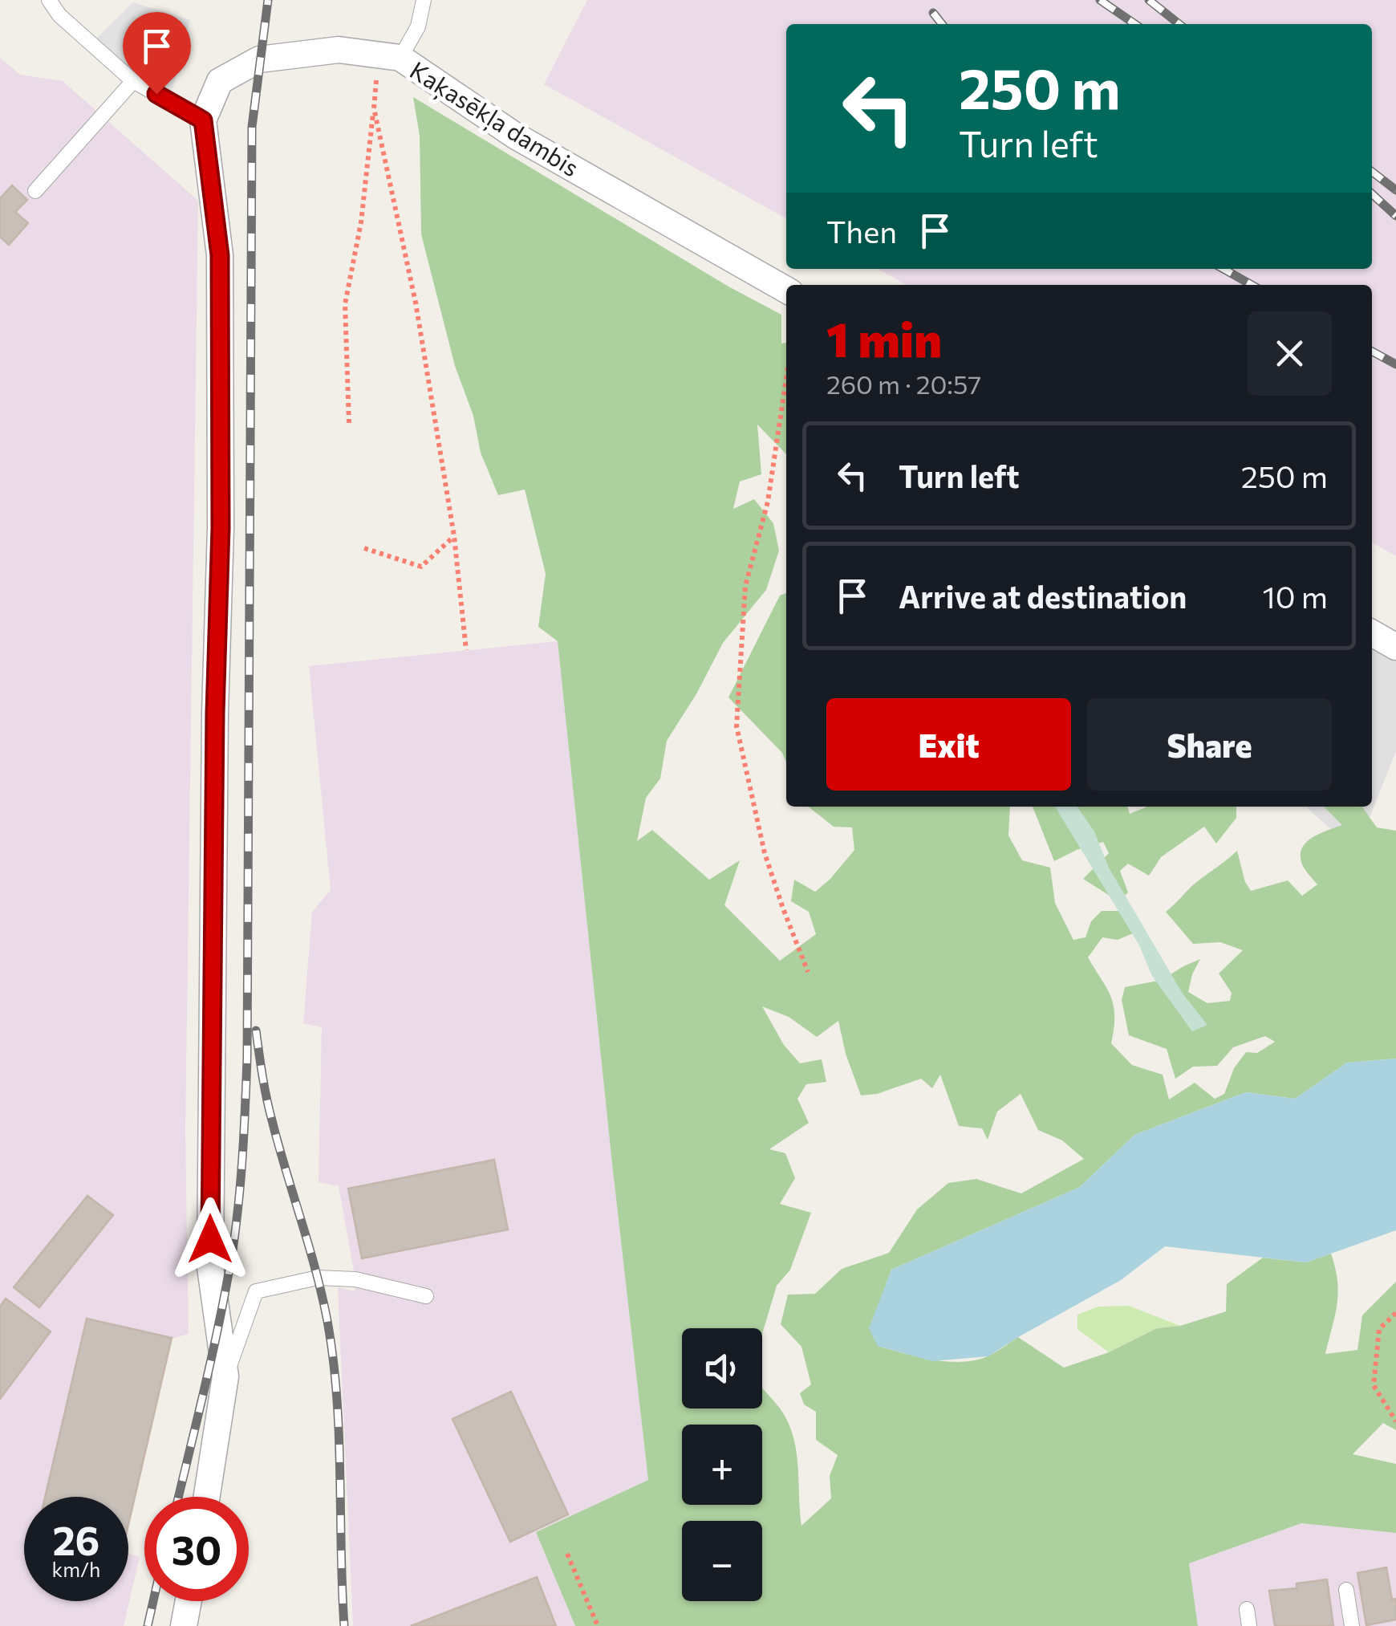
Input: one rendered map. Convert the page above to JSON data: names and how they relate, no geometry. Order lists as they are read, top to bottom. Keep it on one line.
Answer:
{"streets":{"street":["Kaķasēkļa dambis"]},"page":{"turn":["250 m","Turn left"],"then":"Then","heading":["1 min","260 m · 20:57"],"list":[{"name":"Turn left","value":"250 m"},{"name":"Arrive at destination","value":"10 m"}],"buttons":["Exit","Share"],"map_buttons":["+","−"],"speed":"26 km/h","limit":"30"}}
